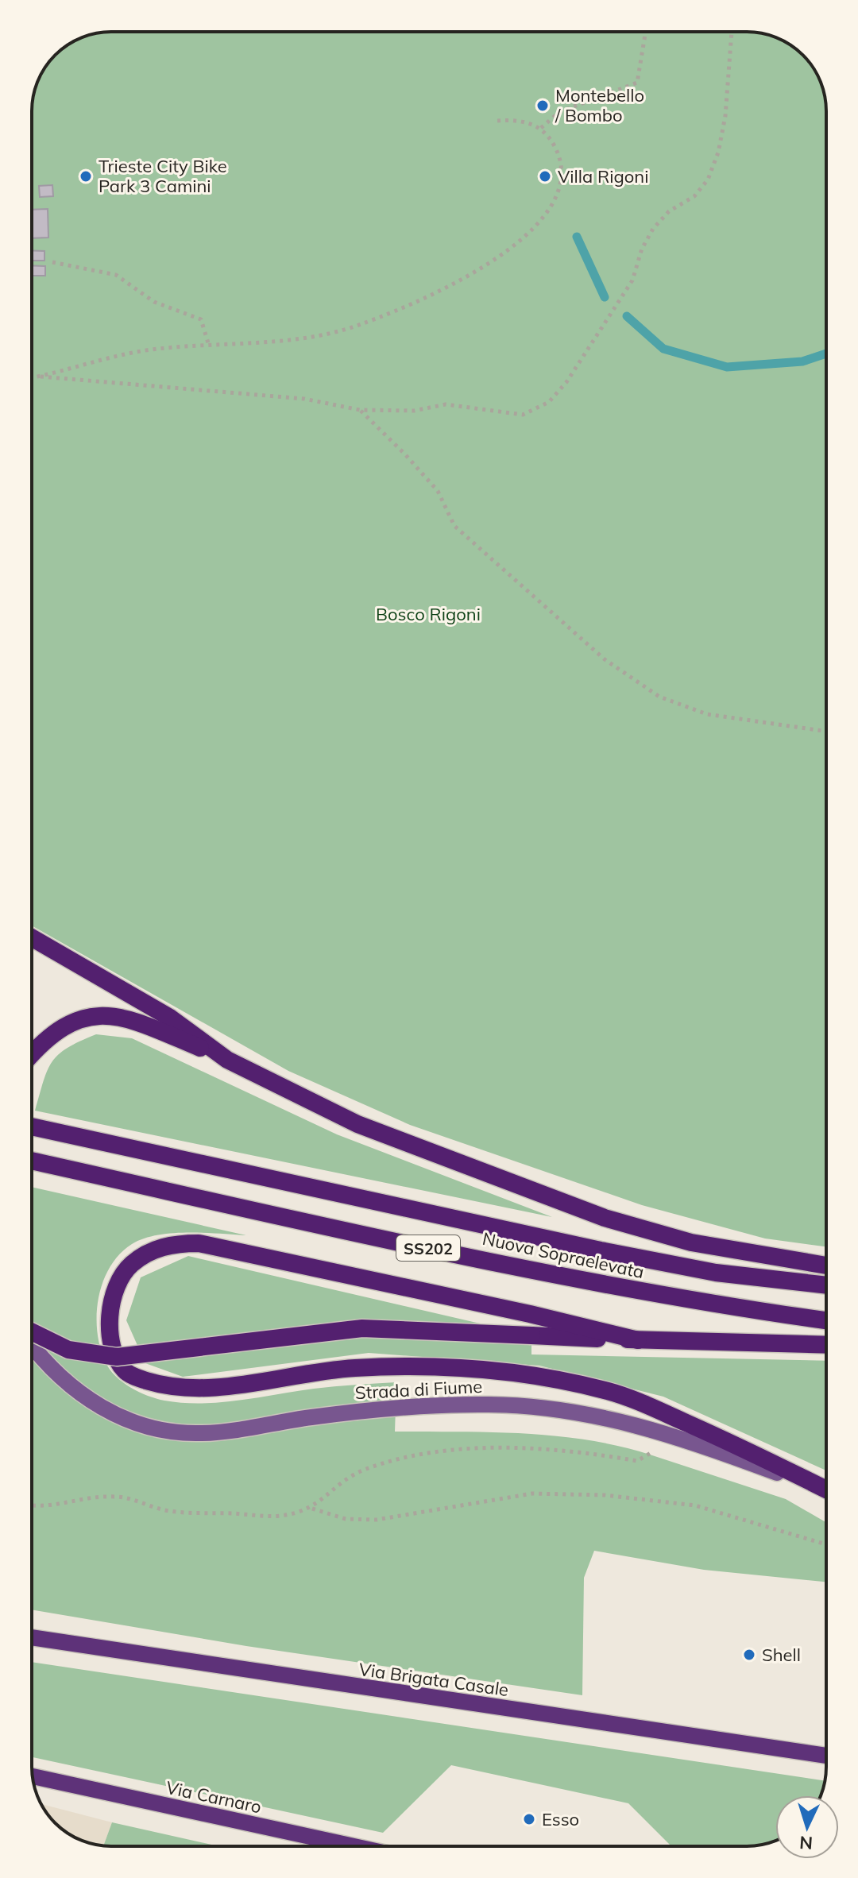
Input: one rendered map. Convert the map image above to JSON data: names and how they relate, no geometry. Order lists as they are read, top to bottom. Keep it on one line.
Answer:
{"streets":{"highway":["SS202","Nuova Sopraelevata"],"main road":["Strada di Fiume","Via Brigata Casale","Via Carnaro"]},"parks":["Bosco Rigoni"],"places":["Montebello / Bombo","Trieste City Bike Park 3 Camini","Villa Rigoni","Shell","Esso"],"north":"bottom"}
